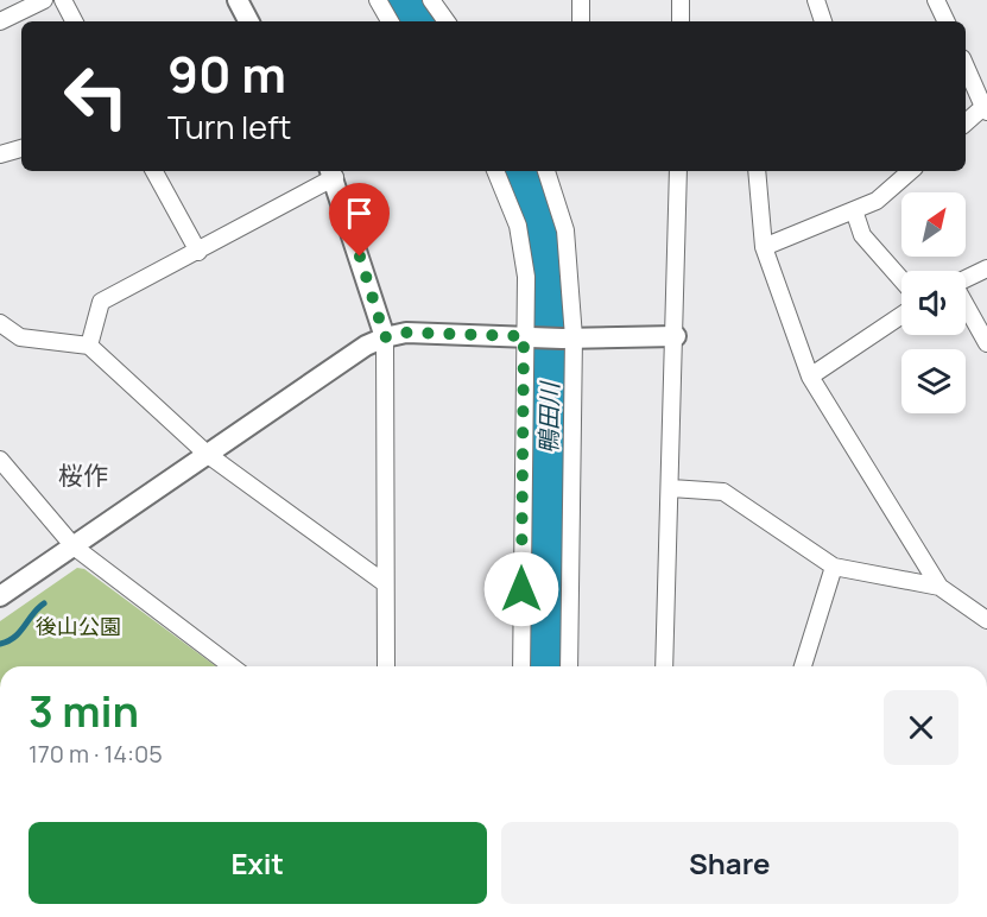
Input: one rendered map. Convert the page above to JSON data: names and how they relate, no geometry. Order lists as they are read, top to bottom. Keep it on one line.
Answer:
{"districts":["桜作"],"water":["鴨田川"],"parks":["後山公園"],"north":"top right","page":{"turn":["90 m","Turn left"],"heading":["3 min","170 m · 14:05"],"buttons":["Exit","Share"]}}
